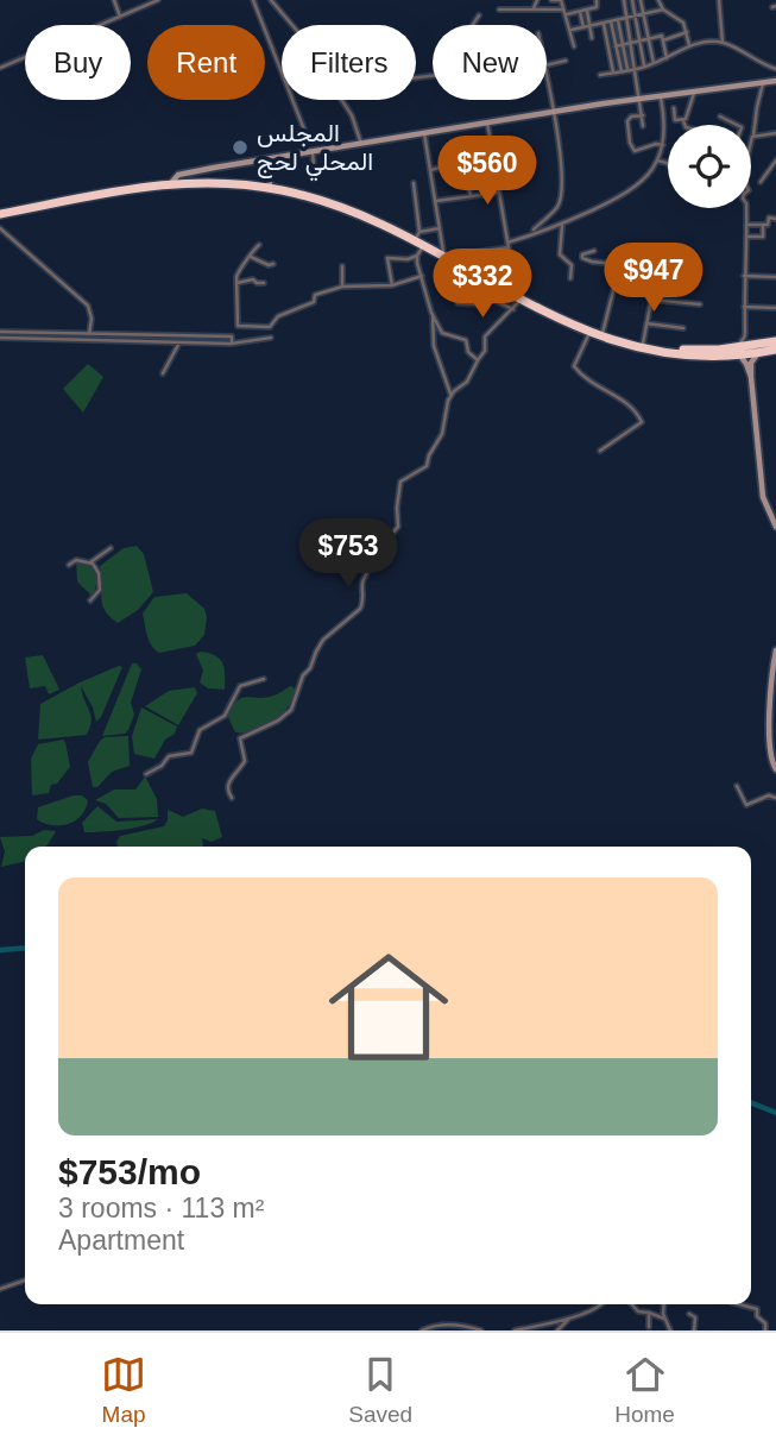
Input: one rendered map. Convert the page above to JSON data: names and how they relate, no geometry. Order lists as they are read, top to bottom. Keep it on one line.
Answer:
{"places":["المجلس المحلي لحج"],"page":{"chip":["Buy","Rent","Filters","New"],"price":["$560","$947","$332","$753"],"list":[{"name":"$753/mo","note":"3 rooms · 113 m² · Apartment"}],"tabs":["Map","Saved","Home"]}}
